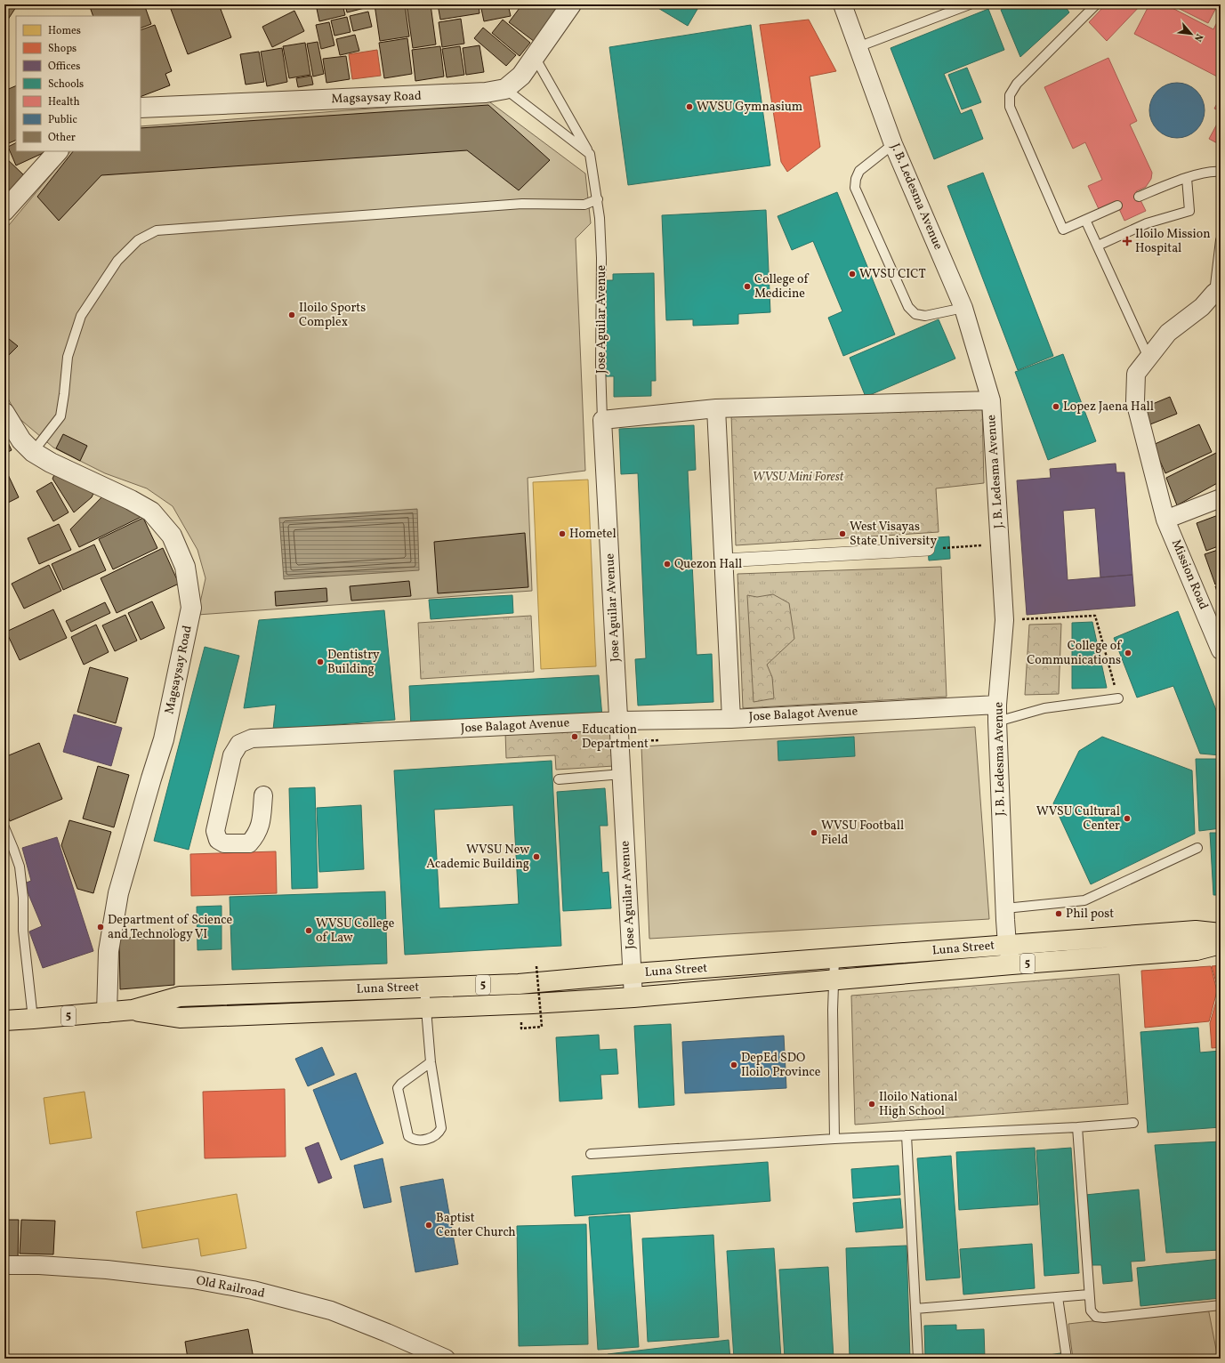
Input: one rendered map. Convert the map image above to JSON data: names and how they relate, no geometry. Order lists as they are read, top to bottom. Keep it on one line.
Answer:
{"streets":{"main road":["Luna Street","5"],"street":["Magsaysay Road","J. B. Ledesma Avenue","Jose Aguilar Avenue","Mission Road","Jose Balagot Avenue","Old Railroad"]},"crossings":[["Magsaysay Road","Luna Street"],["J. B. Ledesma Avenue","Jose Balagot Avenue"],["J. B. Ledesma Avenue","Luna Street"],["Jose Aguilar Avenue","Jose Balagot Avenue"],["Jose Aguilar Avenue","Luna Street"]],"parks":["WVSU Mini Forest"],"places":{"other":["WVSU Gymnasium","WVSU CICT","College of Medicine","Iloilo Sports Complex","Lopez Jaena Hall","Hometel","West Visayas State University","Quezon Hall","College of Communications","Dentistry Building","Education Department","WVSU Cultural Center","WVSU Football Field","WVSU New Academic Building","Phil post","Department of Science and Technology VI","WVSU College of Law","DepEd SDO Iloilo Province","Iloilo National High School","Baptist Center Church"],"health":["Iloilo Mission Hospital"]},"legend":["Homes","Shops","Offices","Schools","Health","Public","Other"],"north":"bottom right"}
